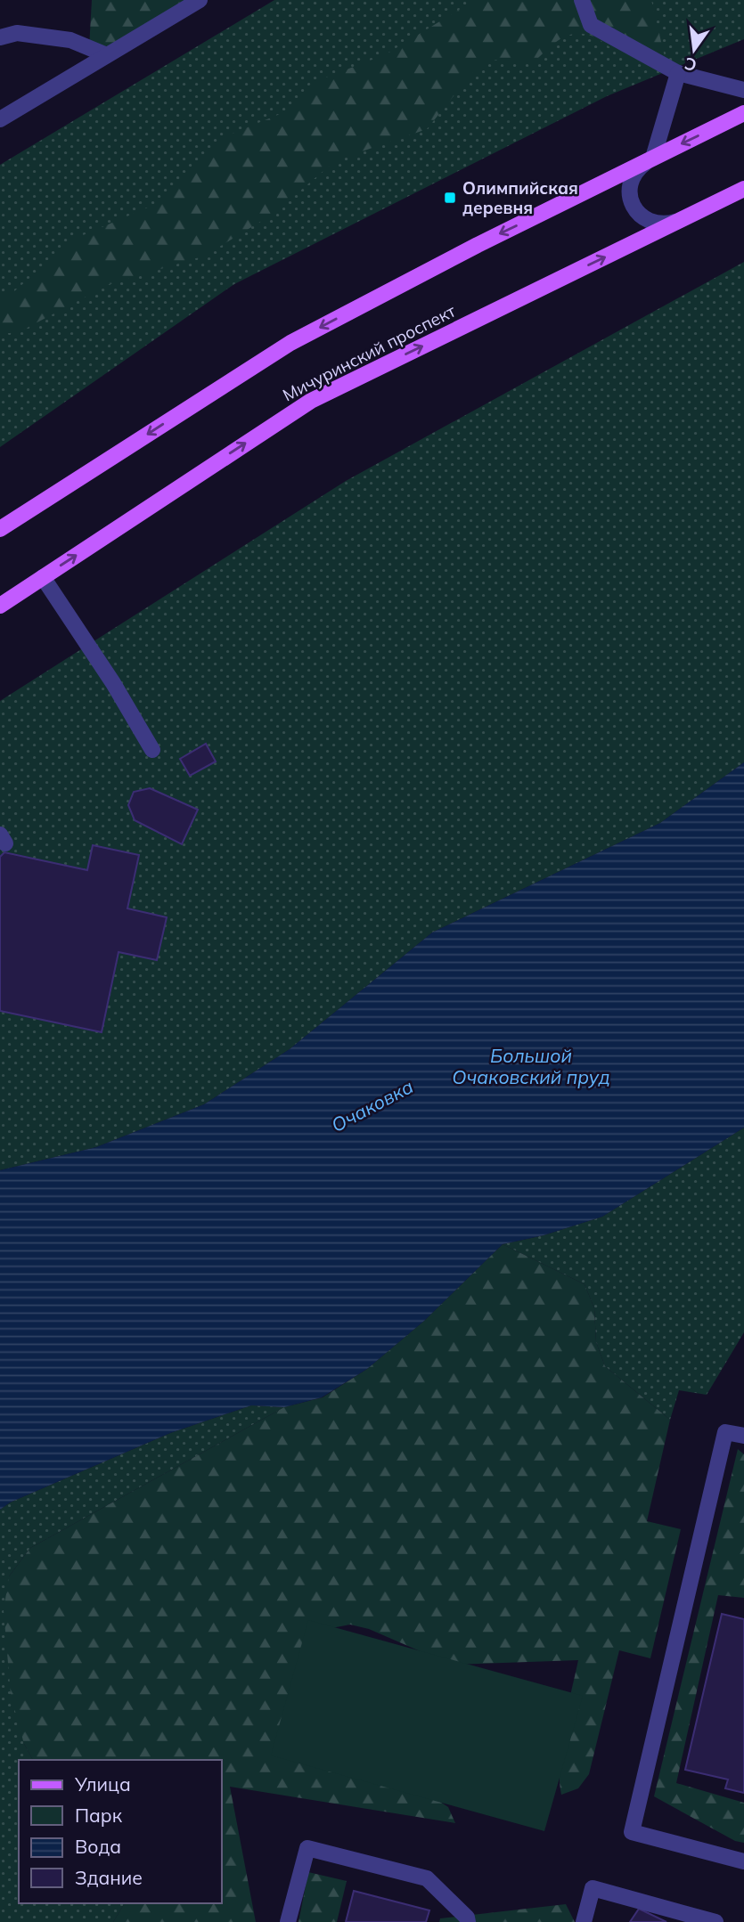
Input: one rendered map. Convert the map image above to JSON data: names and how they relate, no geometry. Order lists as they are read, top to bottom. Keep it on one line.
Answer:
{"streets":{"main road":["Мичуринский проспект"]},"water":["Большой Очаковский пруд","Очаковка"],"places":{"transit":["Олимпийская деревня"]},"legend":["Улица","Парк","Вода","Здание"],"north":"bottom"}
